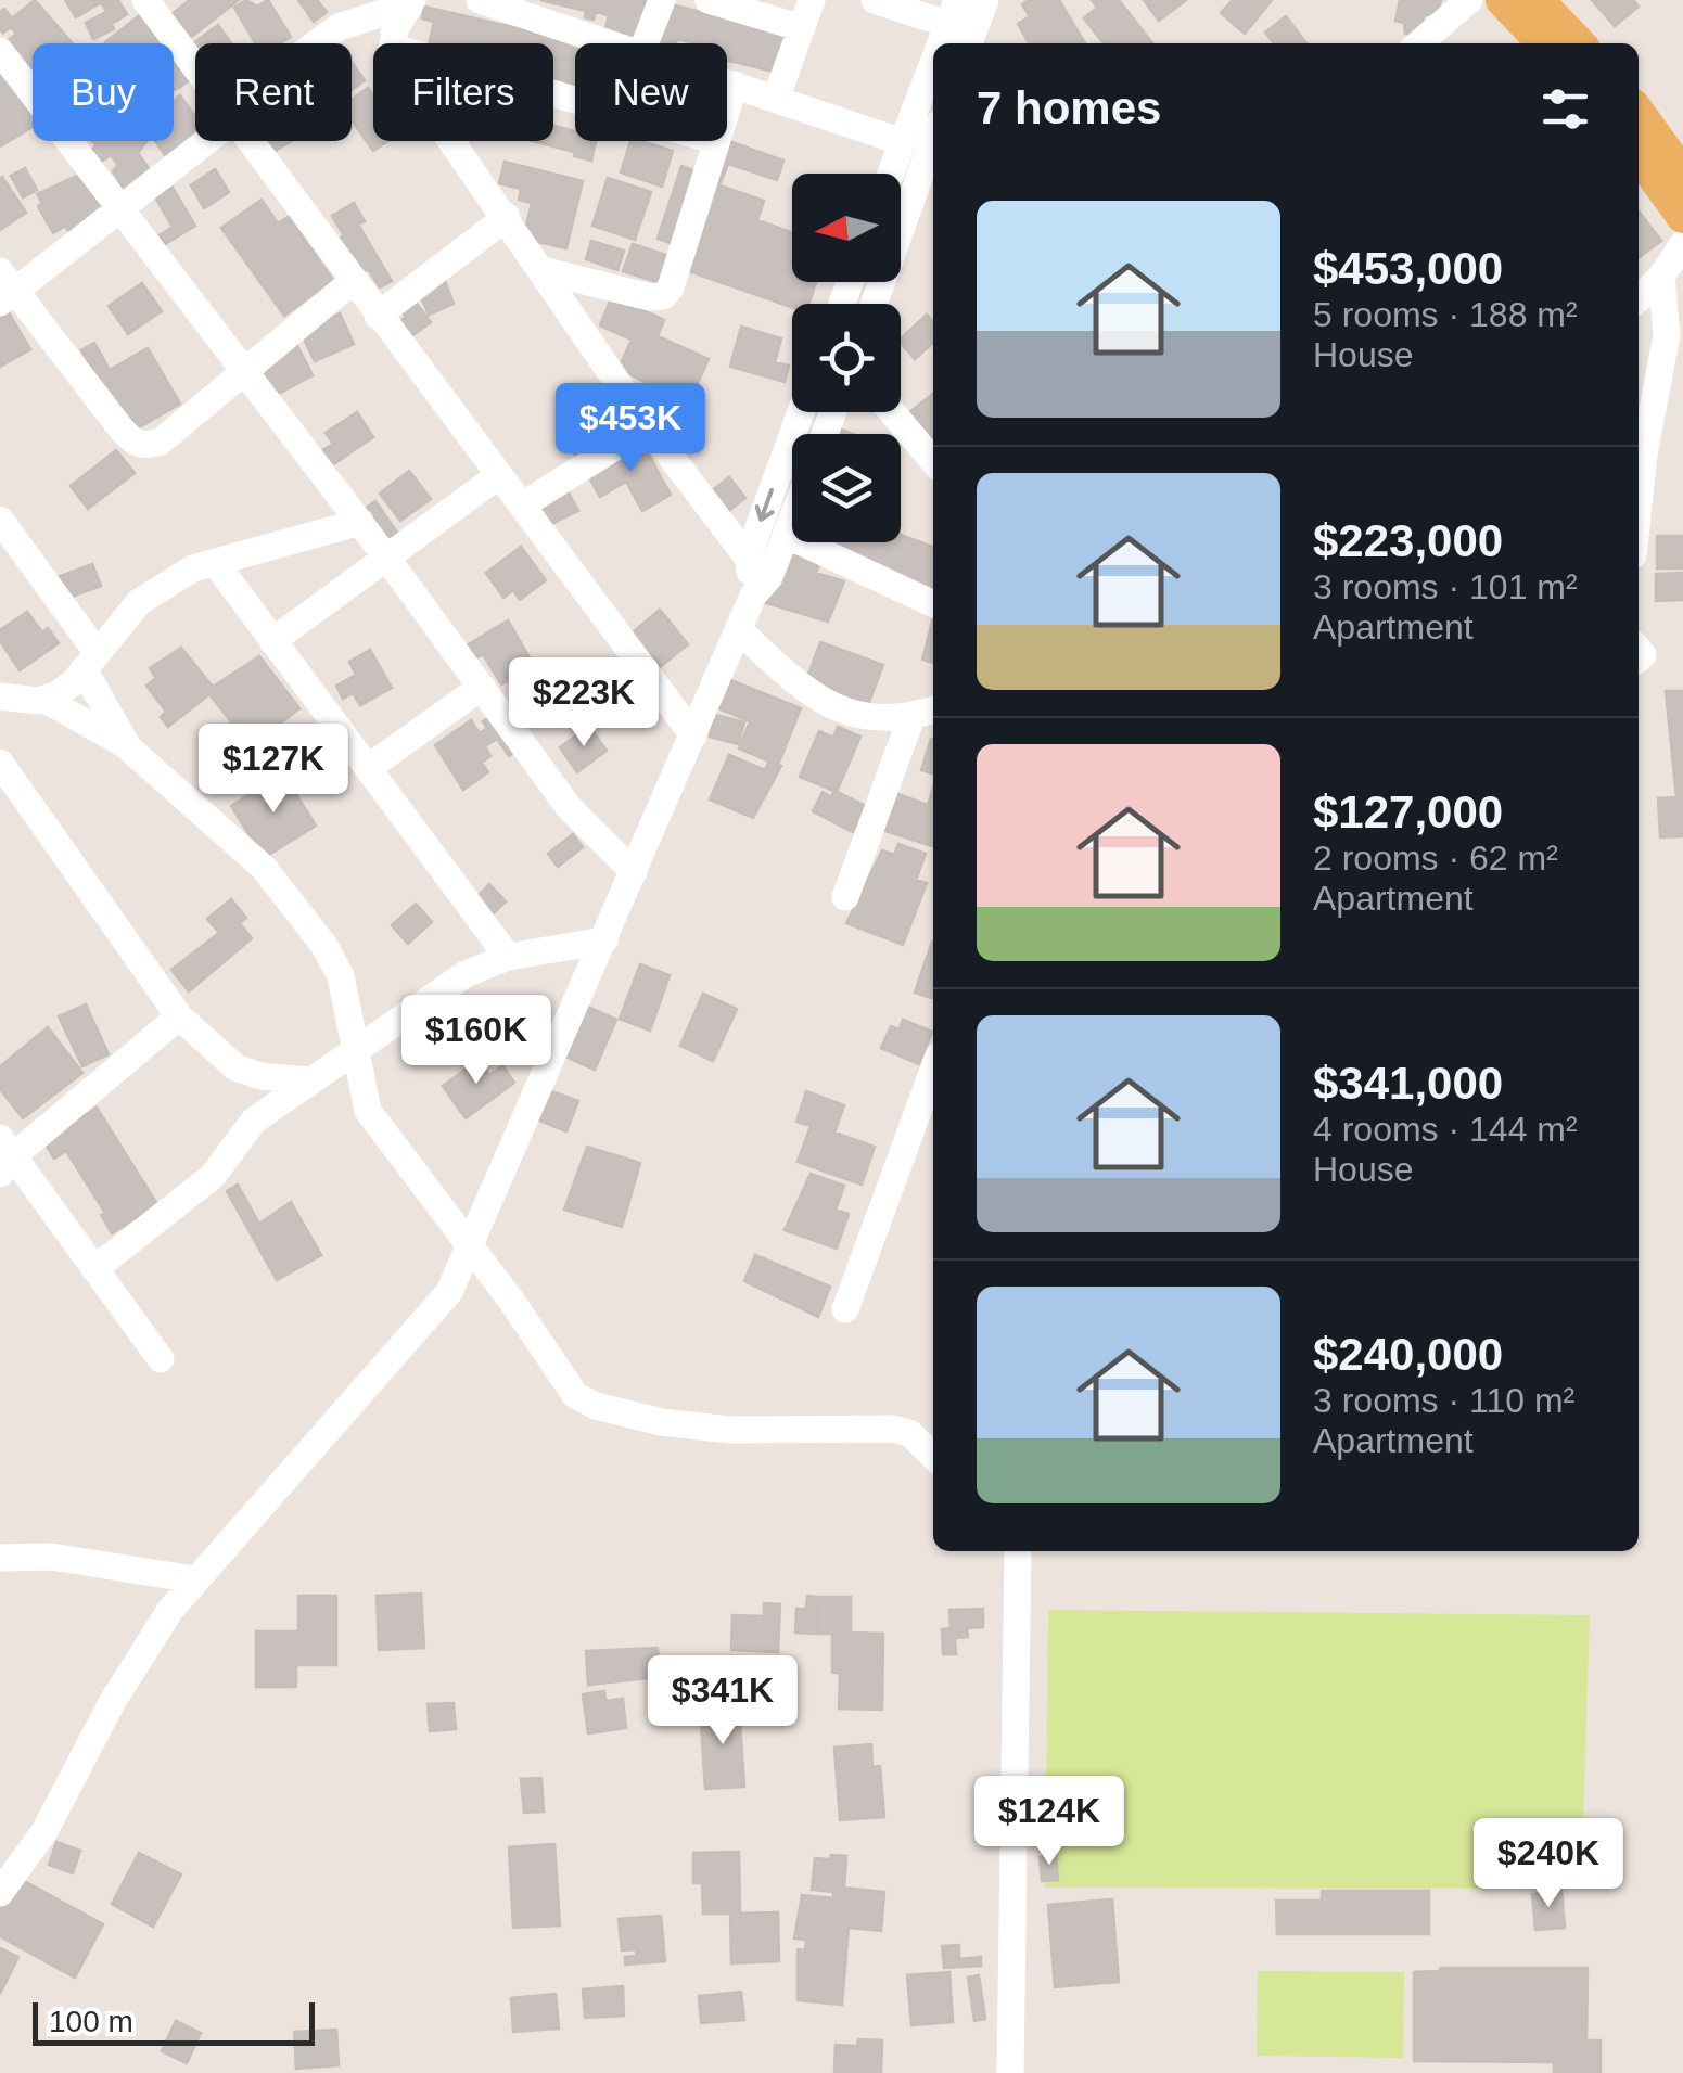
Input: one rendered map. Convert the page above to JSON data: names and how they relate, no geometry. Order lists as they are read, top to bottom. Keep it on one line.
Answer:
{"scale_bar":"100 m","north":"left","page":{"chip":["Buy","Rent","Filters","New"],"heading":"7 homes","list":[{"name":"$453,000","note":"5 rooms · 188 m² · House"},{"name":"$223,000","note":"3 rooms · 101 m² · Apartment"},{"name":"$127,000","note":"2 rooms · 62 m² · Apartment"},{"name":"$341,000","note":"4 rooms · 144 m² · House"},{"name":"$240,000","note":"3 rooms · 110 m² · Apartment"}],"price":["$453K","$223K","$127K","$160K","$341K","$124K","$240K"],"scale":"100 m"}}
